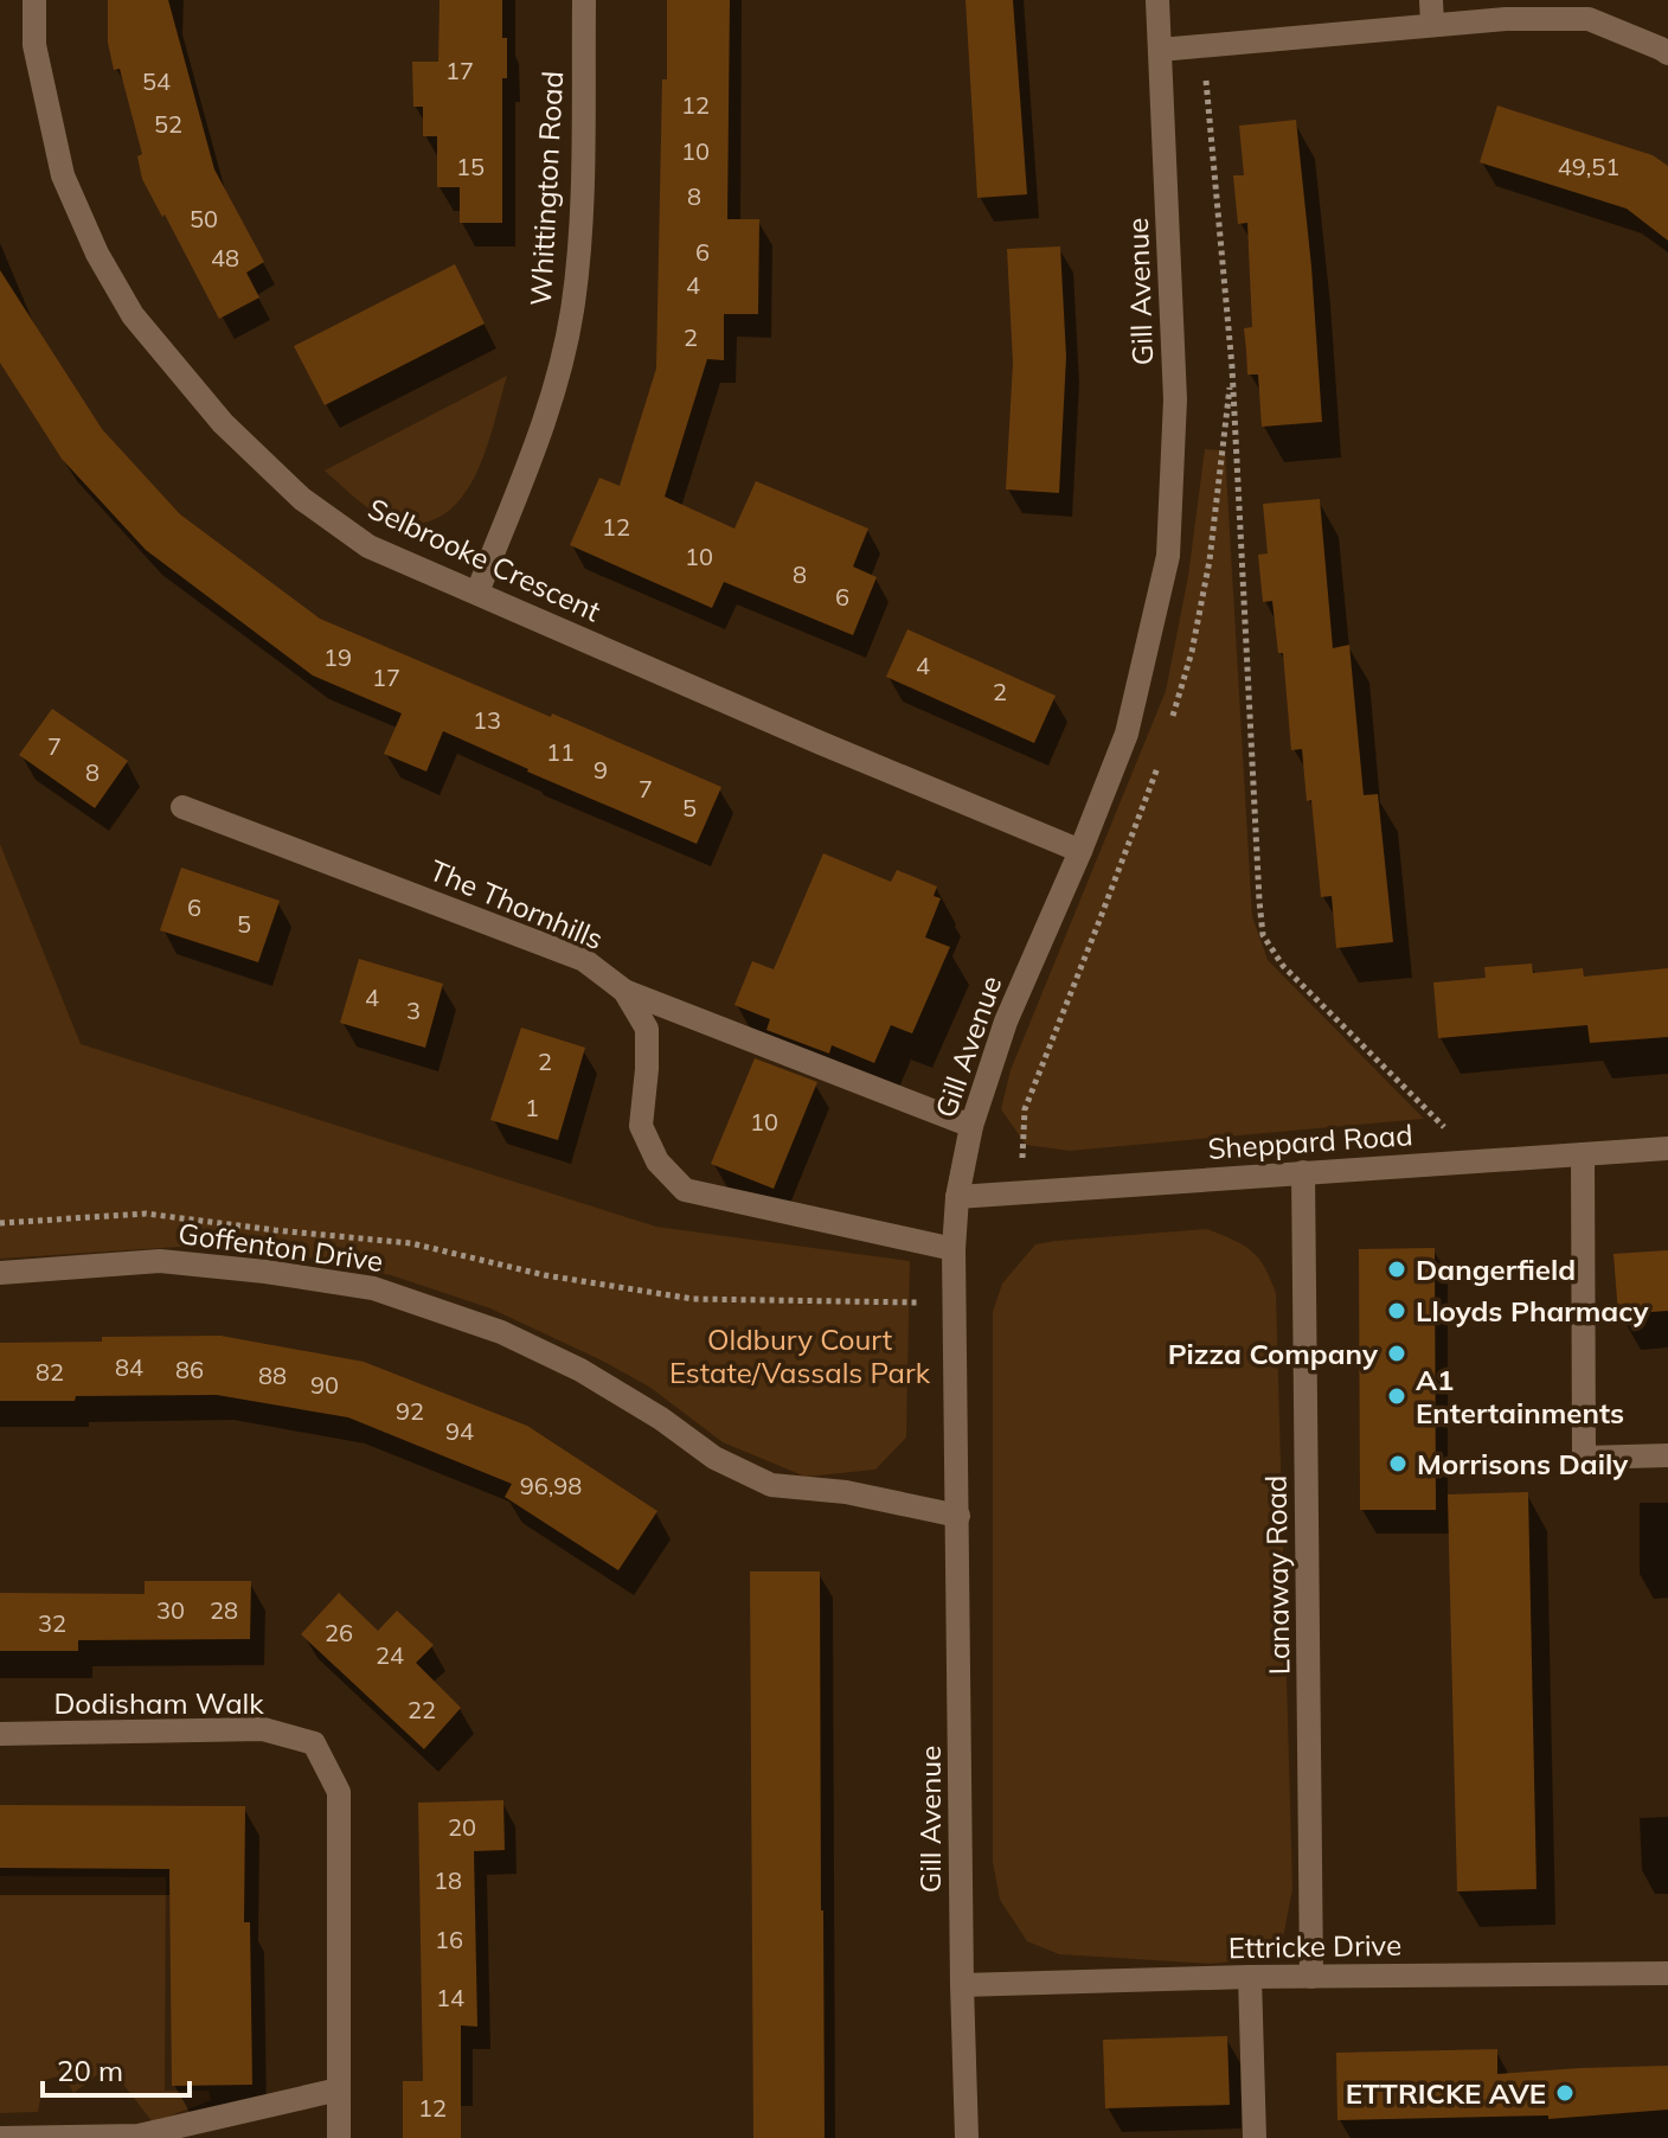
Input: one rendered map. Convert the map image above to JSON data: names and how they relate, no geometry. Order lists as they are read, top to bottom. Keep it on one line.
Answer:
{"streets":{"street":["Whittington Road","Gill Avenue","Selbrooke Crescent","The Thornhills","Sheppard Road","Goffenton Drive","Lanaway Road","Dodisham Walk","Ettricke Drive"]},"crossings":[["Whittington Road","Selbrooke Crescent"],["Gill Avenue","Selbrooke Crescent"],["Gill Avenue","The Thornhills"],["Gill Avenue","Sheppard Road"],["Gill Avenue","Goffenton Drive"],["Gill Avenue","Ettricke Drive"],["Sheppard Road","Lanaway Road"],["Lanaway Road","Ettricke Drive"]],"parks":["Oldbury Court Estate/Vassals Park"],"places":["Dangerfield","Lloyds Pharmacy","Pizza Company","A1 Entertainments","Morrisons Daily","ETTRICKE AVE"],"house_numbers":["17","54","12","52","10","15","49,51","8","50","6","48","4","2","12","10","8","6","19","4","17","2","13","7","11","9","8","7","5","6","5","4","3","2","1","10","84","86","82","88","90","92","94","96,98","30","28","32","26","24","22","20","18","16","14","12"],"scale_bar":"20 m"}
